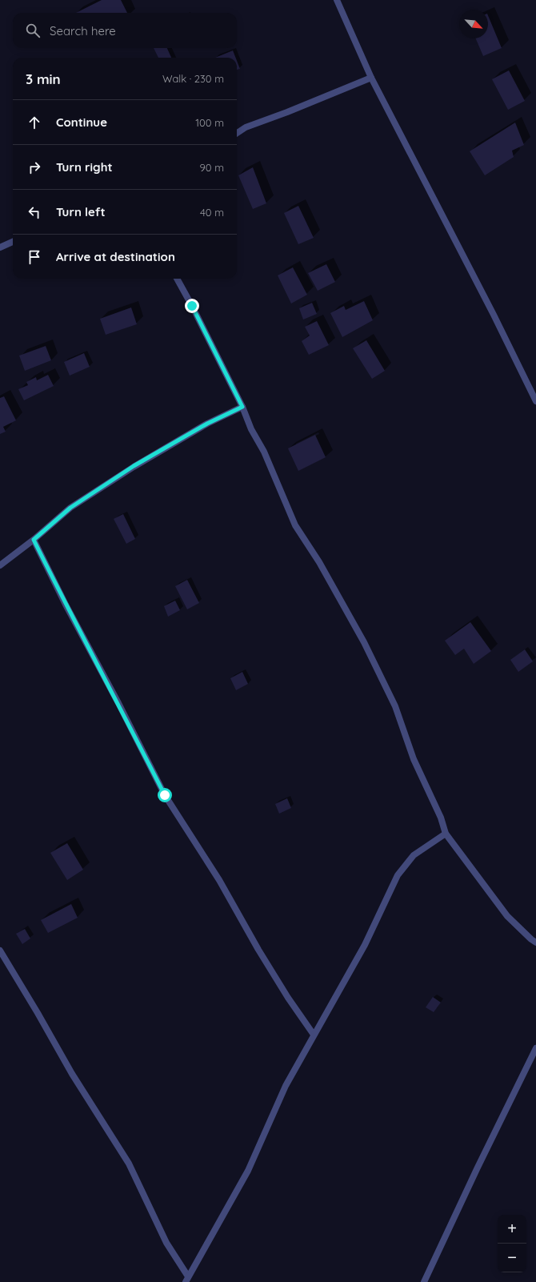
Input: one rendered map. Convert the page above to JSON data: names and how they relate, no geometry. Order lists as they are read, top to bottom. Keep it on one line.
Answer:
{"north":"bottom right","page":{"search":"Search here","heading":["3 min","Walk · 230 m"],"list":[["Continue","100 m"],["Turn right","90 m"],["Turn left","40 m"],"Arrive at destination"],"map_buttons":["+","−"]}}
